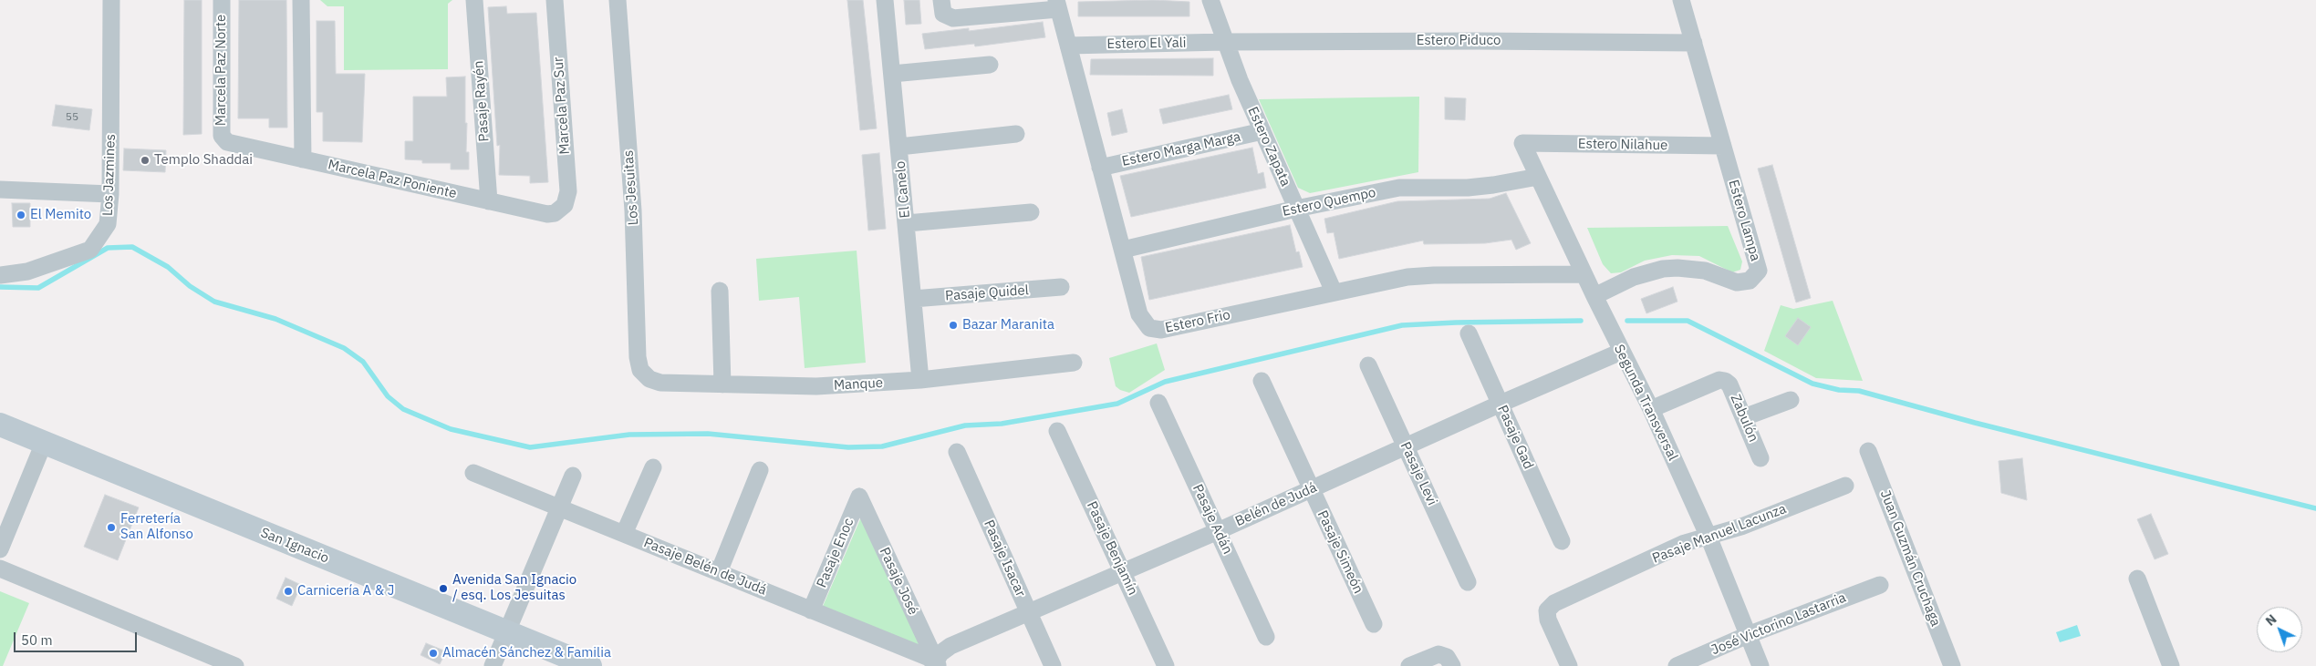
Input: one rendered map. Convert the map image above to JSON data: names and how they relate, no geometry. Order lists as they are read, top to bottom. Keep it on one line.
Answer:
{"streets":{"main road":["San Ignacio"],"street":["Estero Piduco","Estero El Yali","Marcela Paz Norte","Pasaje Rayén","Marcela Paz Sur","Estero Nilahue","Estero Zapata","Estero Marga Marga","Los Jazmines","Marcela Paz Poniente","Los Jesuitas","El Canelo","Estero Quempo","Estero Lampa","Pasaje Quidel","Estero Frio","Manque","Segunda Transversal","Zabulón","Pasaje Gad","Pasaje Levi","Belén de Judá","Pasaje Adán","Pasaje Manuel Lacunza","Pasaje Benjamín","Pasaje Simeón","Pasaje Enoc","Pasaje Isacar","Juan Guzmán Cruchaga","Pasaje Belén de Judá","Pasaje José","José Victorino Lastarria"]},"crossings":[["Estero Piduco","Estero El Yali"],["Estero Piduco","Estero Zapata"],["Estero Piduco","Estero Lampa"],["Estero El Yali","Estero Zapata"],["Estero El Yali","Estero Frio"],["Marcela Paz Norte","Marcela Paz Poniente"],["Pasaje Rayén","Marcela Paz Poniente"],["Marcela Paz Sur","Marcela Paz Poniente"],["Estero Nilahue","Estero Lampa"],["Estero Nilahue","Segunda Transversal"],["Estero Zapata","Estero Marga Marga"],["Estero Zapata","Estero Quempo"],["Estero Zapata","Estero Frio"],["Estero Marga Marga","Estero Frio"],["Los Jesuitas","Manque"],["El Canelo","Pasaje Quidel"],["El Canelo","Manque"],["Estero Quempo","Estero Frio"],["Estero Quempo","Segunda Transversal"],["Estero Lampa","Segunda Transversal"],["Estero Frio","Segunda Transversal"],["Segunda Transversal","Zabulón"],["Segunda Transversal","Belén de Judá"],["Segunda Transversal","Pasaje Manuel Lacunza"],["Segunda Transversal","José Victorino Lastarria"],["Pasaje Gad","Belén de Judá"],["Pasaje Levi","Belén de Judá"],["Belén de Judá","Pasaje Adán"],["Belén de Judá","Pasaje Benjamín"],["Belén de Judá","Pasaje Simeón"],["Belén de Judá","Pasaje Isacar"],["Belén de Judá","Pasaje Belén de Judá"],["Belén de Judá","Pasaje José"],["Pasaje Enoc","Pasaje Belén de Judá"],["Pasaje Enoc","Pasaje José"],["Pasaje Belén de Judá","Pasaje José"]],"places":["Templo Shaddai","El Memito","Bazar Maranita","Ferretería San Alfonso","Avenida San Ignacio / esq. Los Jesuitas","Carnicería A & J","Almacén Sánchez & Familia"],"house_numbers":["55"],"scale_bar":"50 m","north":"top left"}
